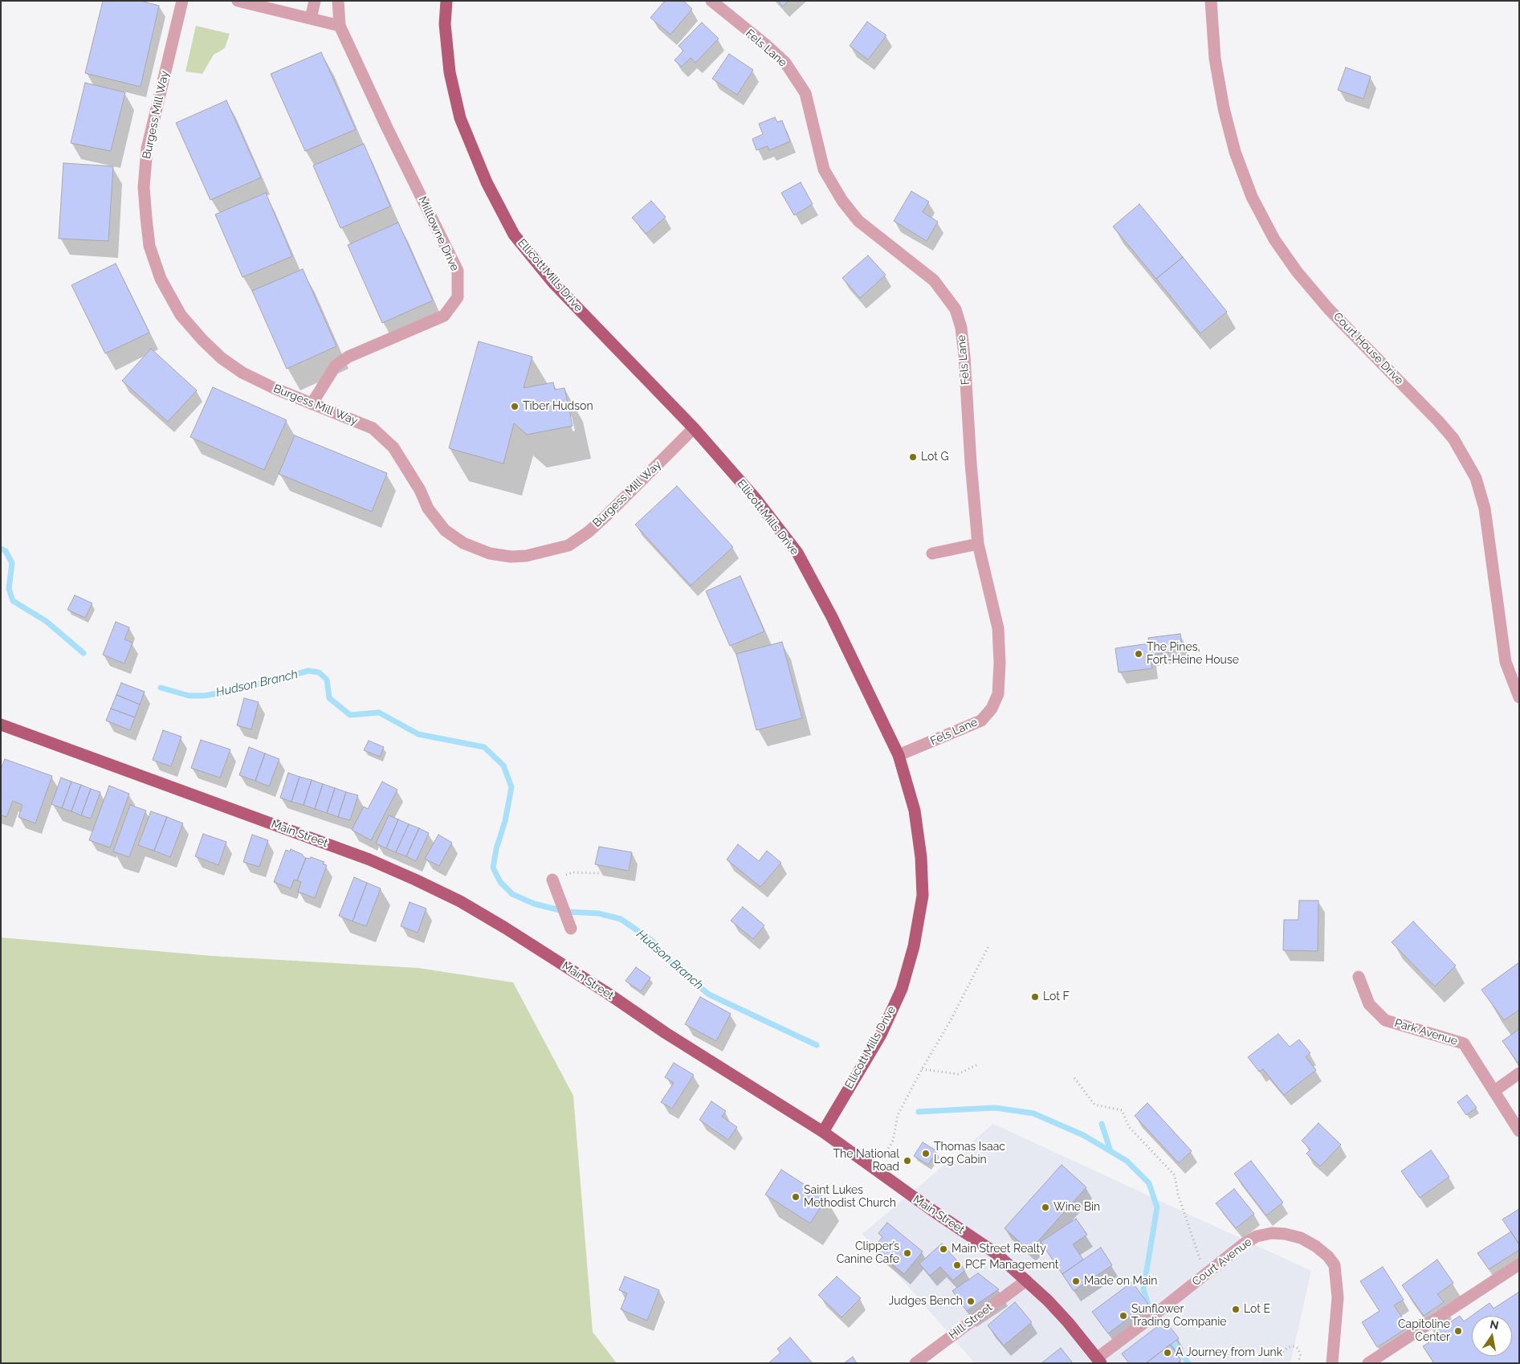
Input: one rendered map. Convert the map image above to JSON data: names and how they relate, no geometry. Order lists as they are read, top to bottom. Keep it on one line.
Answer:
{"streets":{"main road":["Ellicott Mills Drive","Main Street"],"street":["Fels Lane","Burgess Mill Way","Milltowne Drive","Court House Drive","Park Avenue","Court Avenue","Hill Street"]},"crossings":[["Fels Lane","Ellicott Mills Drive"],["Burgess Mill Way","Milltowne Drive"],["Burgess Mill Way","Ellicott Mills Drive"],["Ellicott Mills Drive","Main Street"],["Main Street","Court Avenue"],["Main Street","Hill Street"]],"water":["Hudson Branch"],"places":["Tiber Hudson","Lot G","The Pines, Fort-Heine House","Lot F","Thomas Isaac Log Cabin","The National Road","Saint Lukes Methodist Church","Wine Bin","Main Street Realty","Clipper’s Canine Cafe","PCF Management","Made on Main","Judges Bench","Lot E","Sunflower Trading Companie","Capitoline Center","A Journey from Junk"],"north":"top"}
